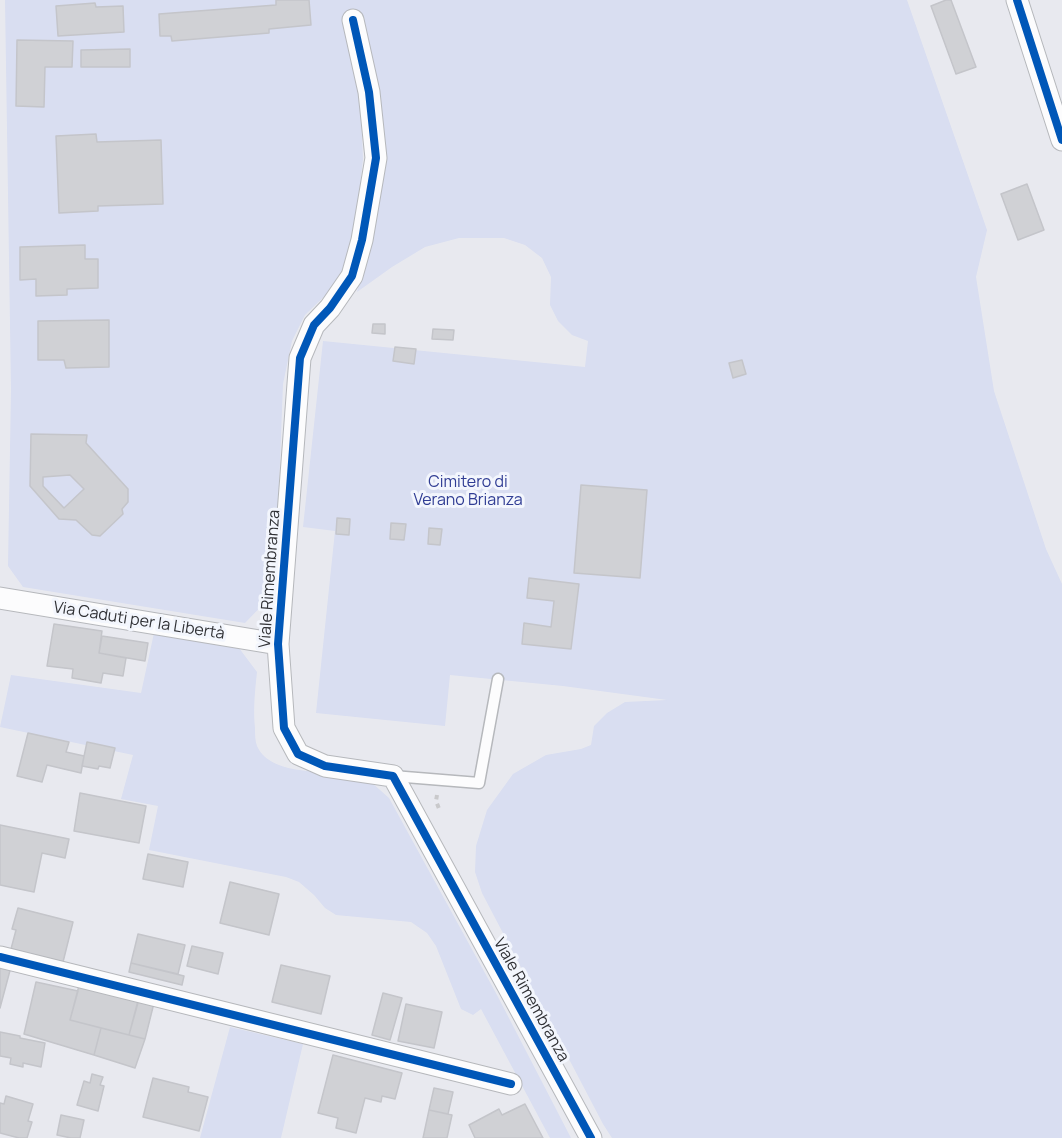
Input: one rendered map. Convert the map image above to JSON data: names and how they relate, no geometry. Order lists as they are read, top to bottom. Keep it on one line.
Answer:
{"streets":{"street":["Viale Rimembranza","Via Caduti per la Libertà"]},"crossings":[["Viale Rimembranza","Via Caduti per la Libertà"]],"parks":["Cimitero di Verano Brianza"]}
